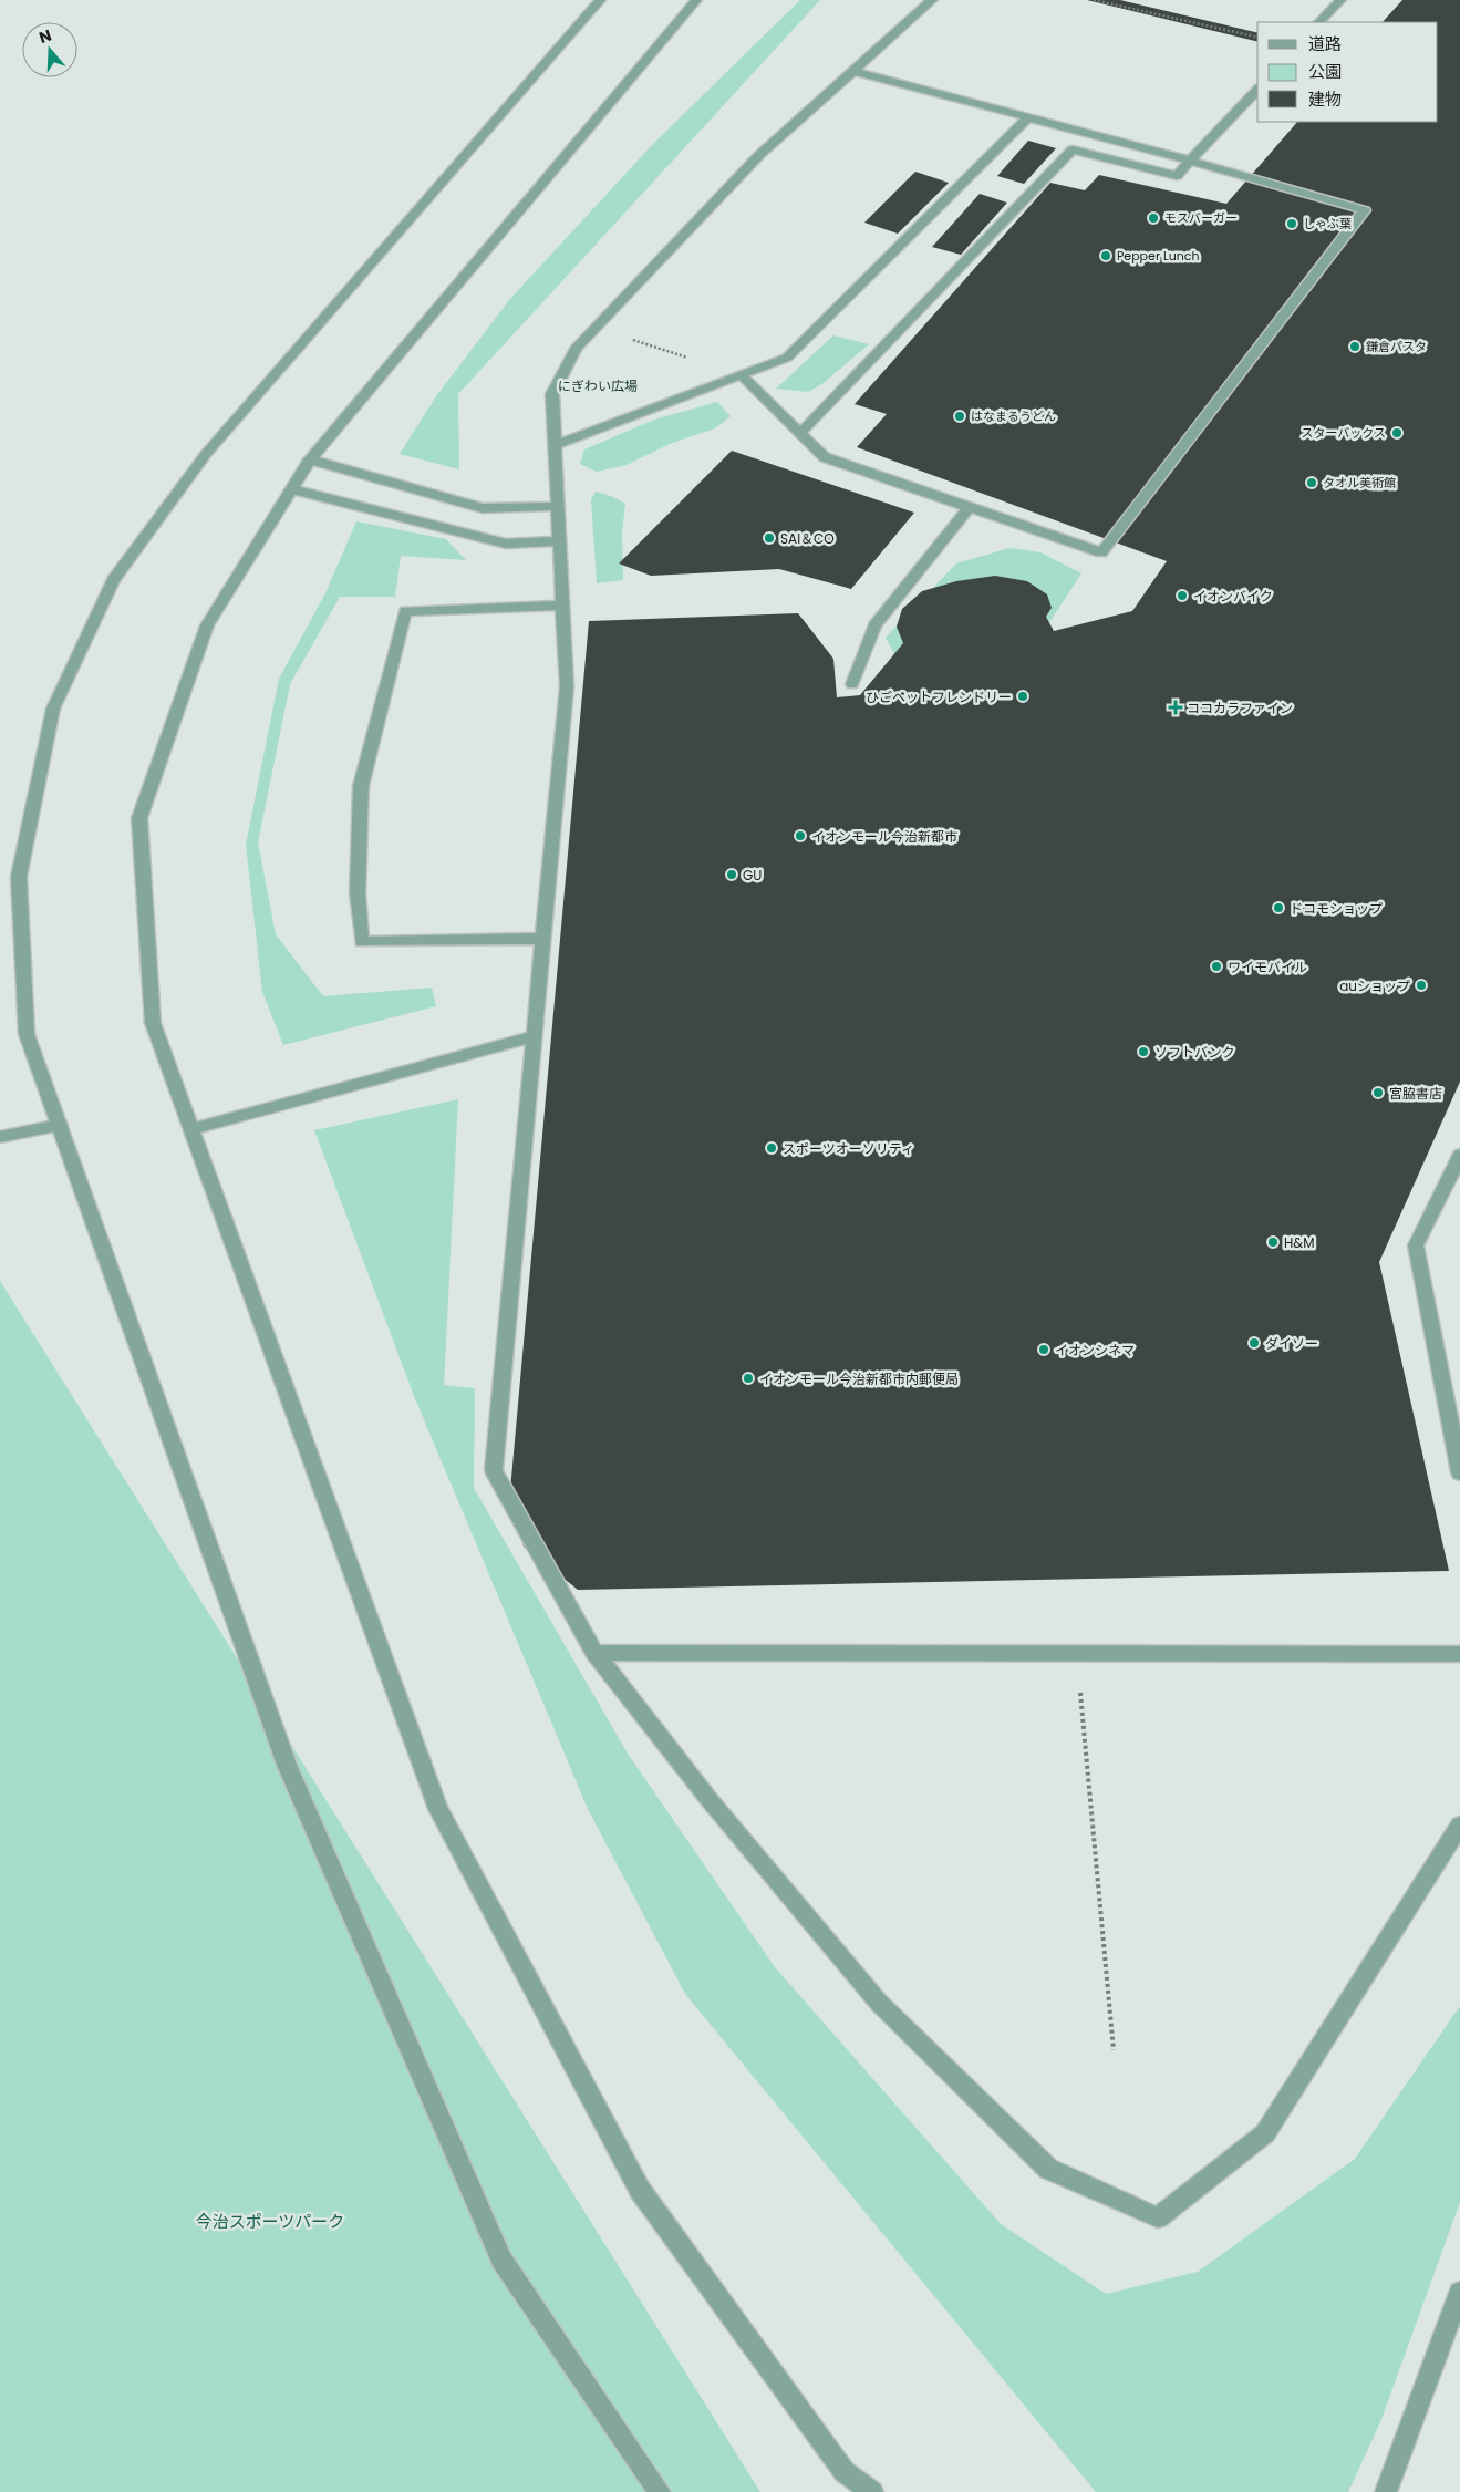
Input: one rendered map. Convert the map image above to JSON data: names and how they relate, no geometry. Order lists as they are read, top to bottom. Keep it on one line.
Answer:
{"districts":["にぎわい広場"],"parks":["今治スポーツパーク"],"places":{"other":["モスバーガー","しゃぶ葉","Pepper Lunch","鎌倉パスタ","はなまるうどん","スターバックス","タオル美術館","SAI＆CO","イオンバイク","ひごペットフレンドリー","イオンモール今治新都市","GU","ドコモショップ","ワイモバイル","auショップ","ソフトバンク","宮脇書店","スポーツオーソリティ","H&M","ダイソー","イオンシネマ","イオンモール今治新都市内郵便局"],"health":["ココカラファイン"]},"legend":["道路","公園","建物"],"north":"top"}
